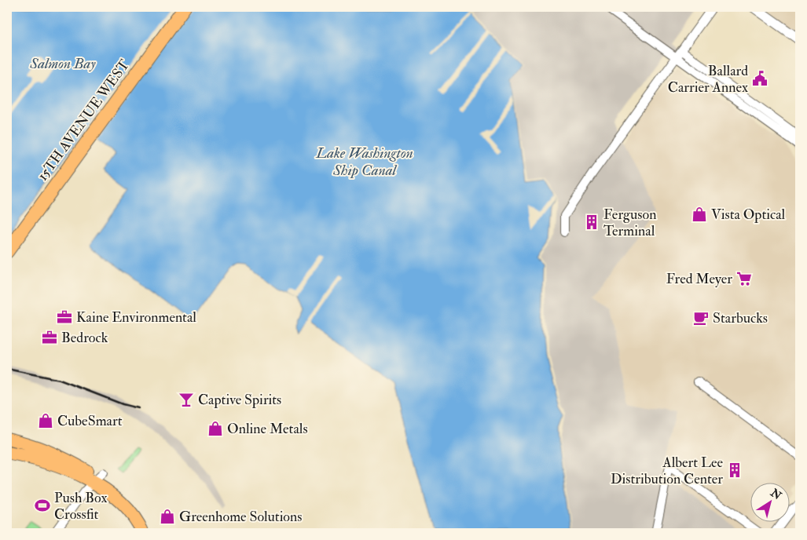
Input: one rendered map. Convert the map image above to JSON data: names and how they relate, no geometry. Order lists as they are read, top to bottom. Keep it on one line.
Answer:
{"streets":{"main road":["15TH AVENUE WEST"]},"water":["Salmon Bay","Lake Washington Ship Canal"],"places":{"public building":["Ballard Carrier Annex"],"shop":["Vista Optical","CubeSmart","Online Metals","Greenhome Solutions"],"building":["Ferguson Terminal","Albert Lee Distribution Center"],"supermarket":["Fred Meyer"],"office":["Kaine Environmental","Bedrock"],"cafe":["Starbucks"],"bar":["Captive Spirits"],"sports":["Push Box Crossfit"]},"north":"top right"}
